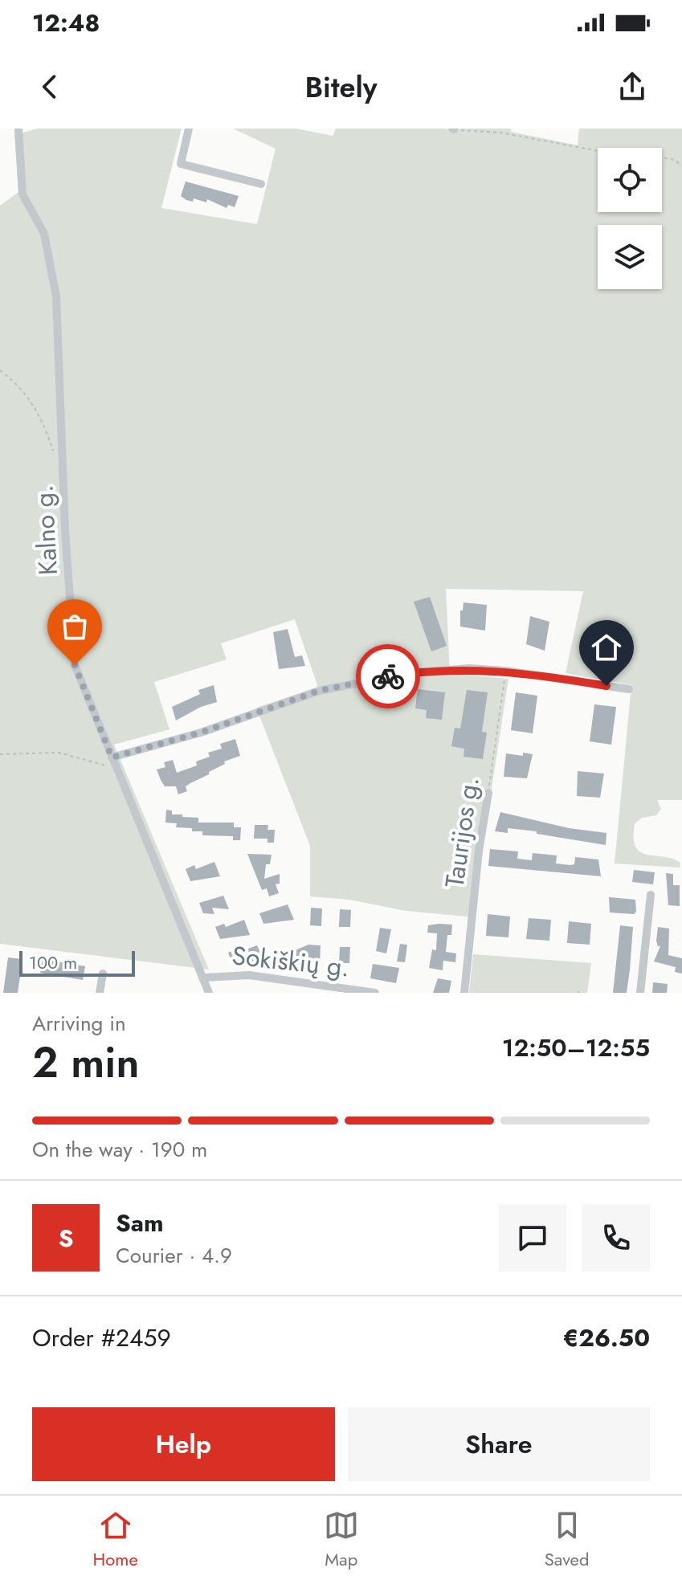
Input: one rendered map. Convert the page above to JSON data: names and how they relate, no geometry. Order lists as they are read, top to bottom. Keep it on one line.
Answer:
{"streets":{"street":["Kalno g.","Taurijos g.","Sokiškių g."]},"crossings":[["Kalno g.","Sokiškių g."]],"scale_bar":"100 m","page":{"status":"12:48","header":"Bitely","scale":"100 m","heading":["2 min","Arriving in","12:50–12:55"],"panel":["Sam","Courier · 4.9","Order #2459","€26.50"],"bar":"On the way · 190 m","round":"S","buttons":["Help","Share"],"tabs":["Home","Map","Saved"]}}
